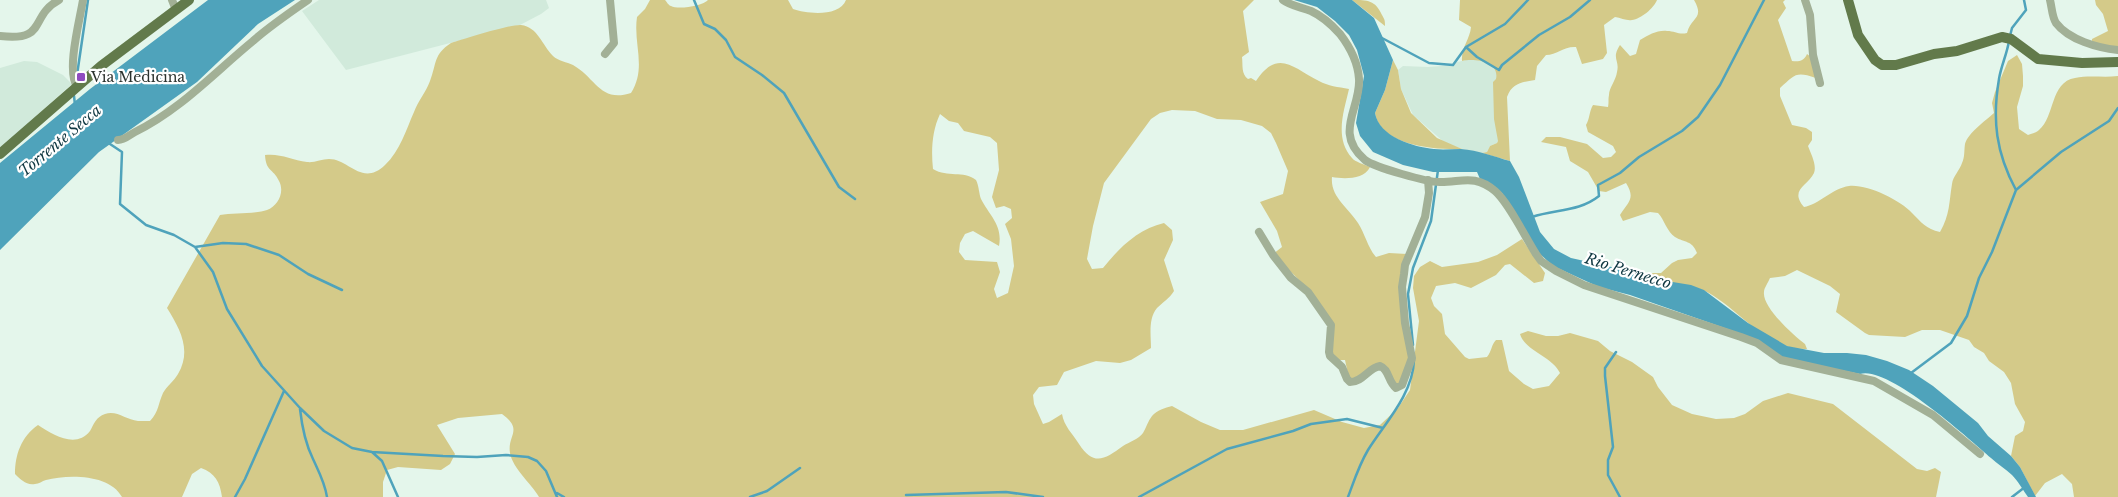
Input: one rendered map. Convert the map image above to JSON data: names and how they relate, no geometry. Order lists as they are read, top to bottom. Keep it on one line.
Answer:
{"water":["Torrente Secca","Rio Pernecco"],"places":{"transit":["Via Medicina"]}}
